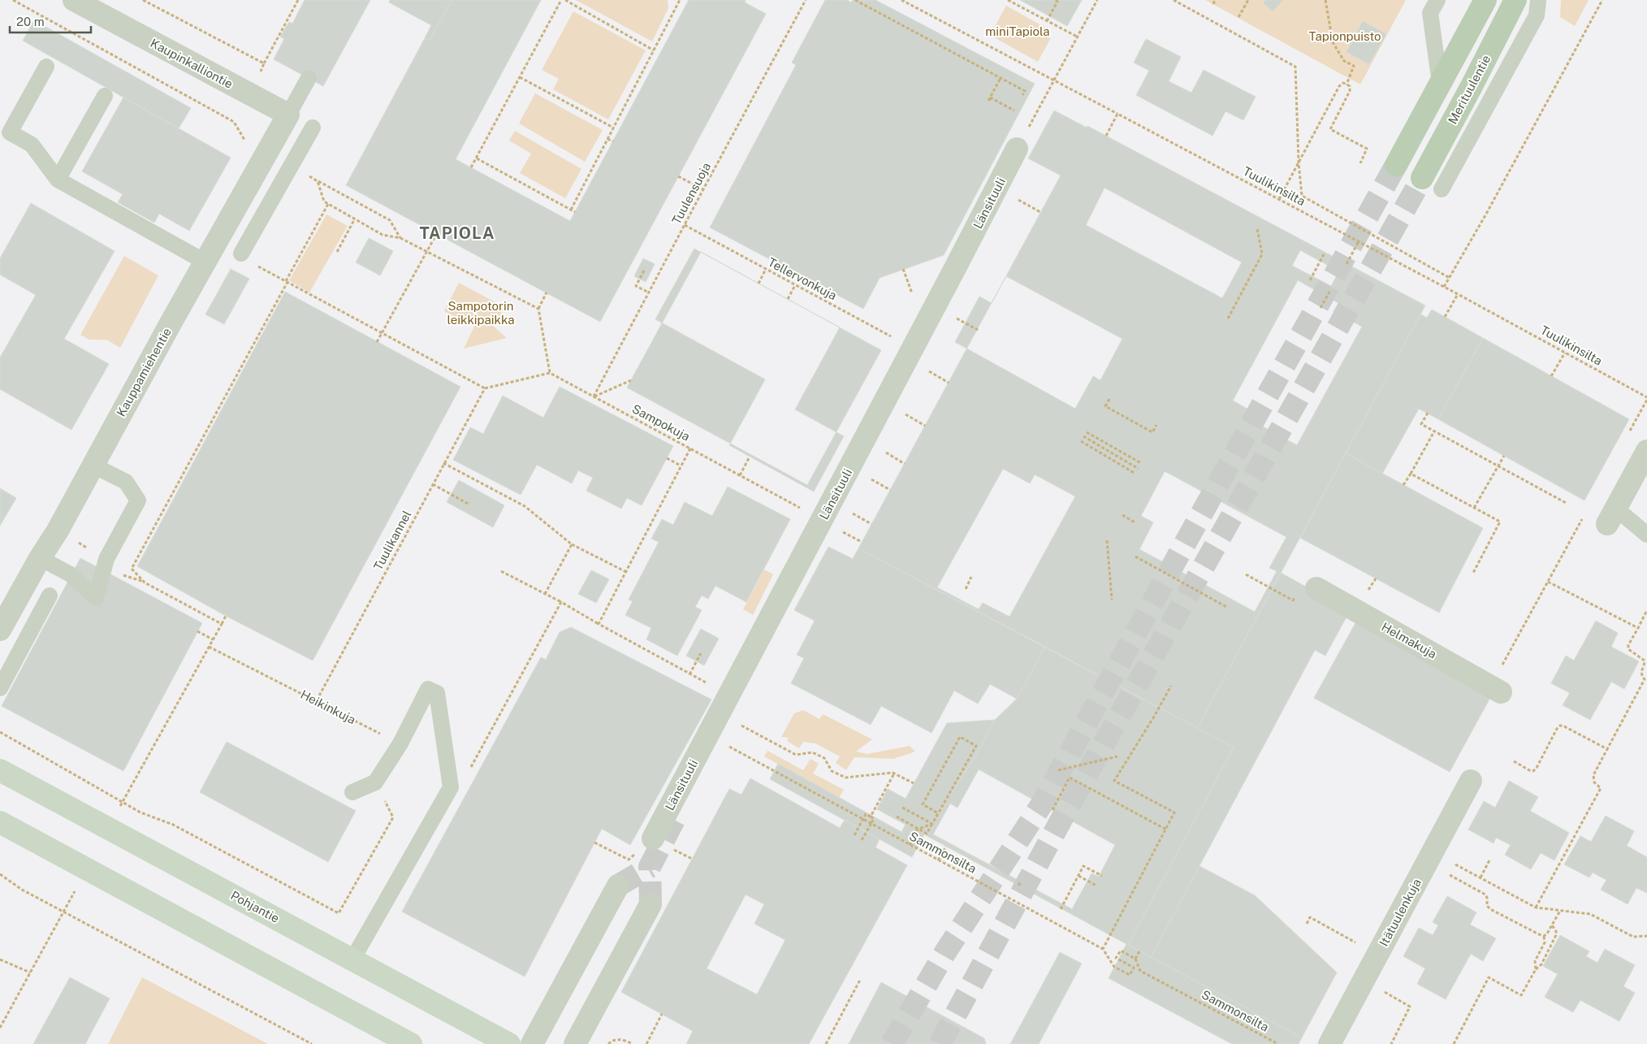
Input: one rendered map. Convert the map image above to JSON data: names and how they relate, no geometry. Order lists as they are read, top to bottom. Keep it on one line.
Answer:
{"streets":{"main road":["Merituulentie","Pohjantie"],"street":["Kaupinkalliontie","Länsituuli","Kauppamiehentie","Helmakuja","Itätuulenkuja"],"path":["Tuulikinsilta","Tuulensuoja","Tellervonkuja","Sampokuja","Tuulikannel","Heikinkuja","Sammonsilta"]},"crossings":[["Kaupinkalliontie","Kauppamiehentie"],["Tuulensuoja","Tellervonkuja"],["Tuulensuoja","Sampokuja"],["Länsituuli","Tellervonkuja"],["Länsituuli","Sampokuja"],["Länsituuli","Sammonsilta"],["Tuulikannel","Heikinkuja"]],"districts":["TAPIOLA"],"parks":["miniTapiola","Tapionpuisto","Sampotorin leikkipaikka"],"scale_bar":"20 m"}
